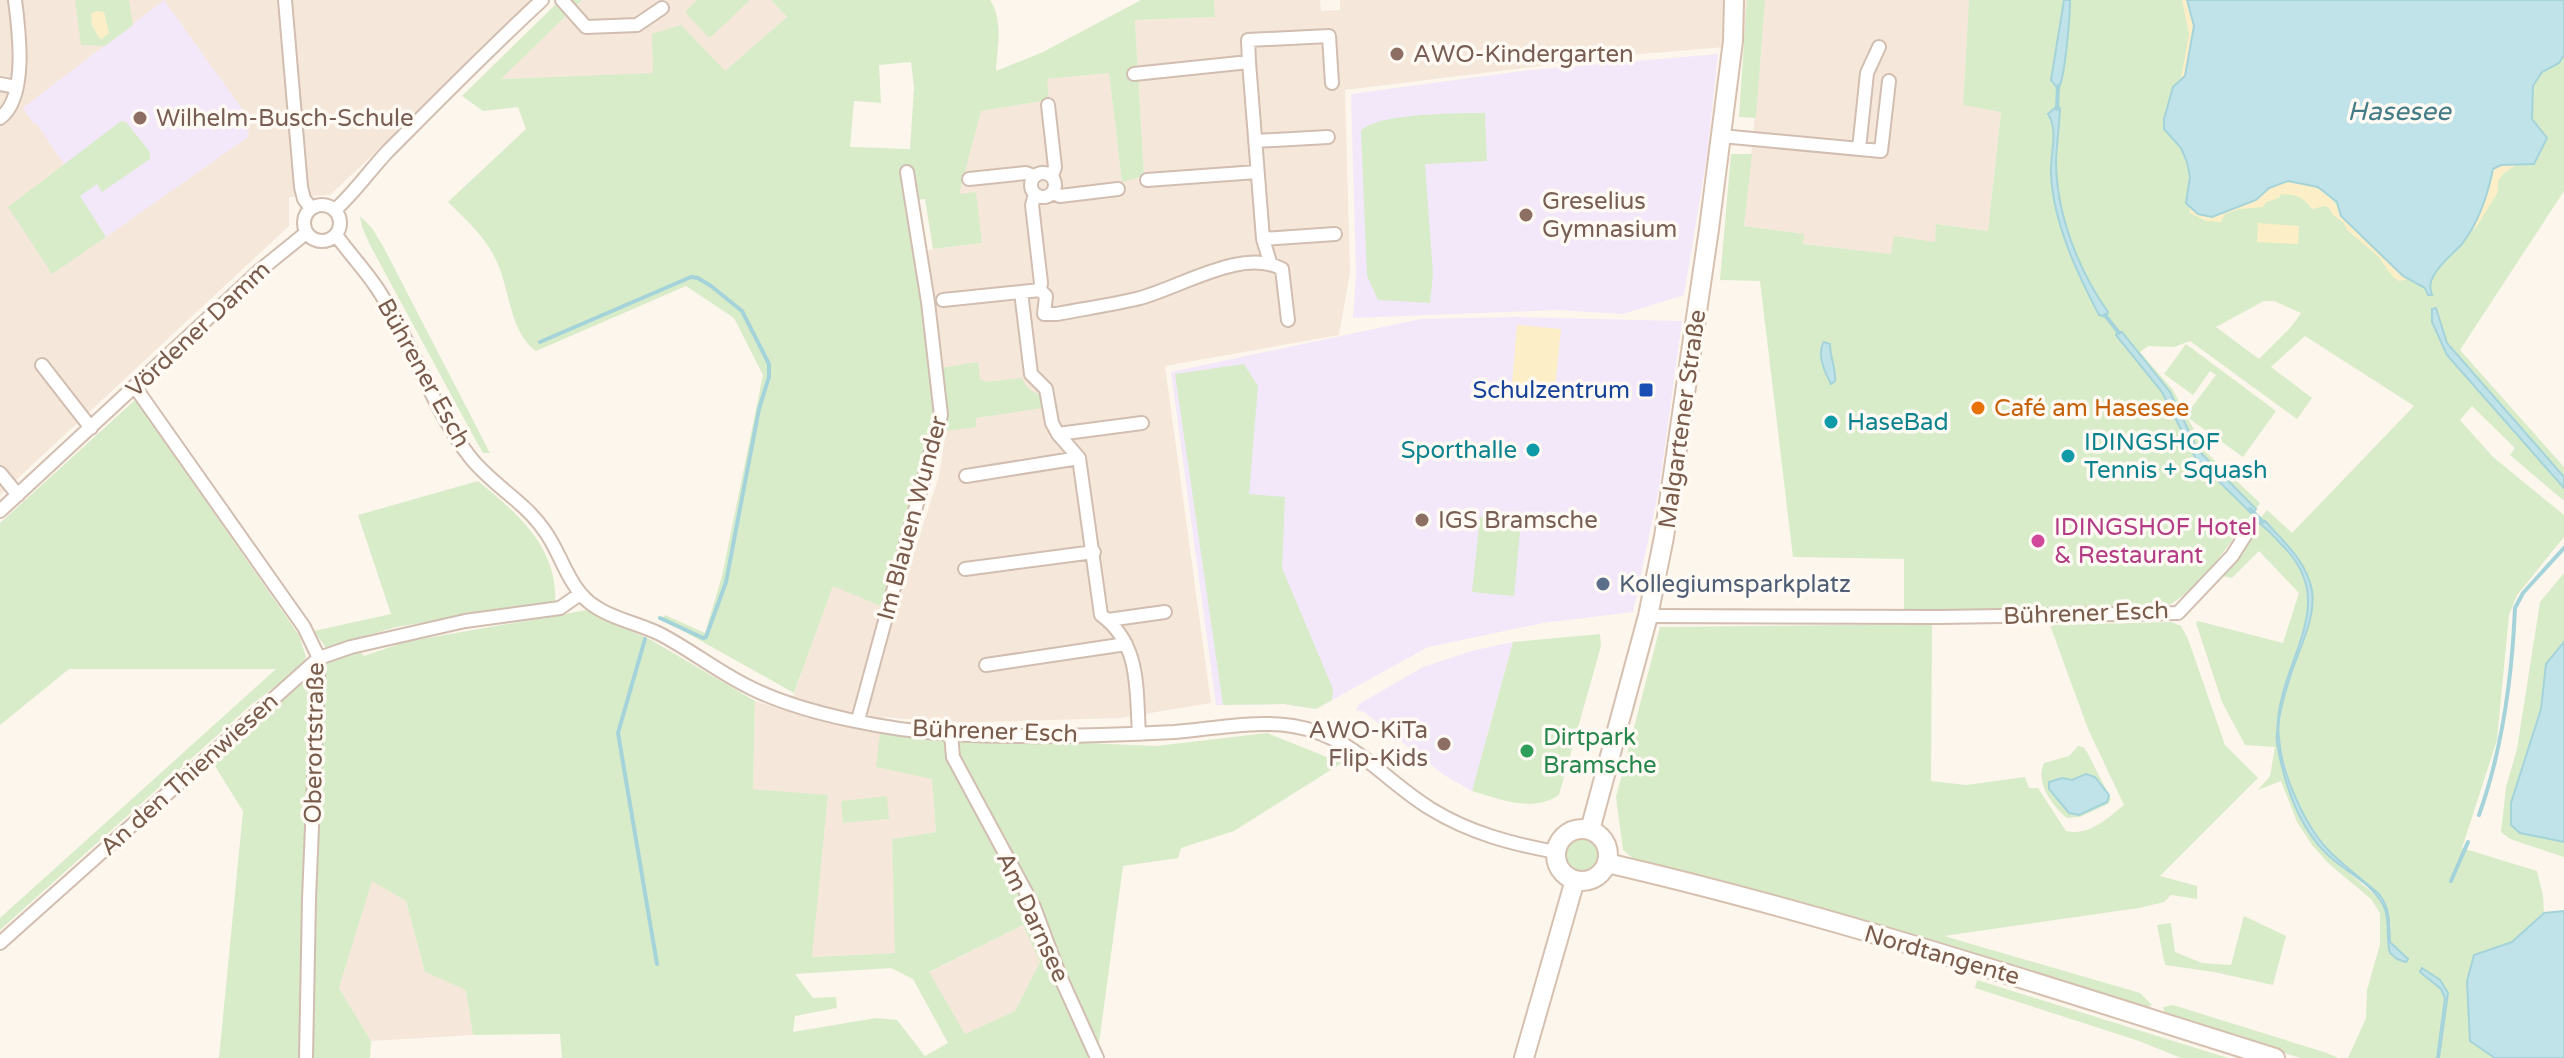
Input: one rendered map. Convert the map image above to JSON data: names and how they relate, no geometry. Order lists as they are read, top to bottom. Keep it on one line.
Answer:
{"streets":{"street":["Vördener Damm","Bührener Esch","Malgartener Straße","Im Blauen Wunder","Oberortstraße","An den Thienwiesen","Am Darnsee","Nordtangente"]},"crossings":[["Vördener Damm","Bührener Esch"],["Vördener Damm","Oberortstraße"],["Bührener Esch","Malgartener Straße"],["Bührener Esch","Im Blauen Wunder"],["Bührener Esch","An den Thienwiesen"],["Bührener Esch","Am Darnsee"],["Bührener Esch","Nordtangente"],["Malgartener Straße","Nordtangente"],["Oberortstraße","An den Thienwiesen"]],"water":["Hasesee"],"places":{"other":["AWO-Kindergarten","Wilhelm-Busch-Schule","Greselius Gymnasium","Café am Hasesee","HaseBad","Sporthalle","IDINGSHOF Tennis + Squash","IGS Bramsche","IDINGSHOF Hotel & Restaurant","Kollegiumsparkplatz","AWO-KiTa Flip-Kids","Dirtpark Bramsche"],"transit":["Schulzentrum"]}}
